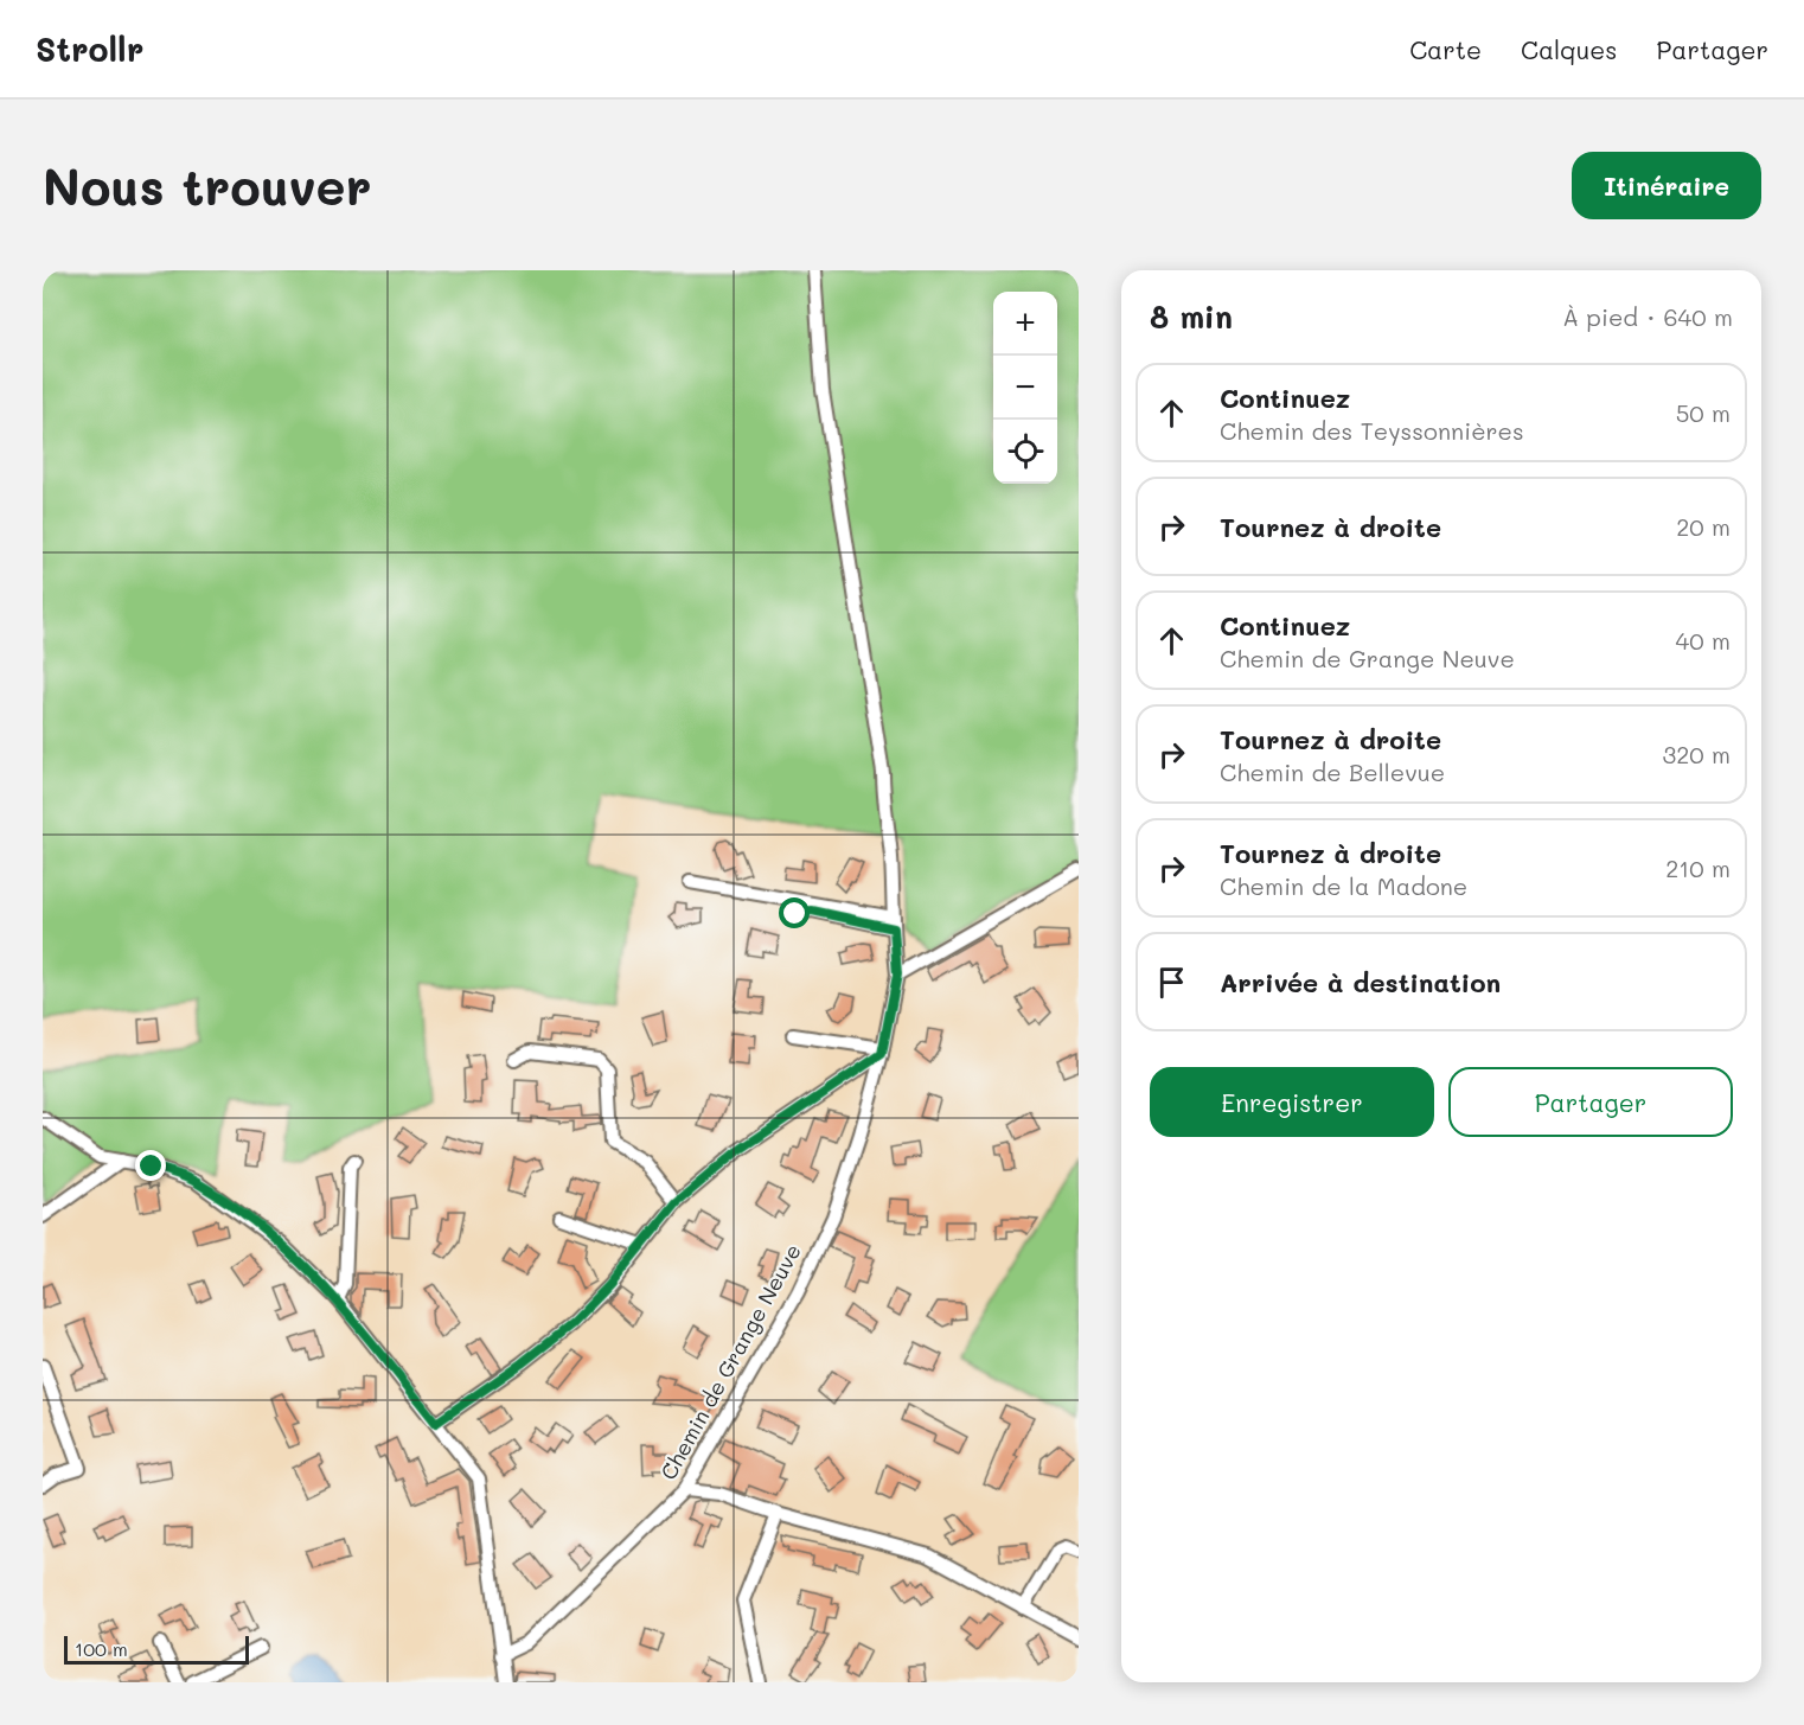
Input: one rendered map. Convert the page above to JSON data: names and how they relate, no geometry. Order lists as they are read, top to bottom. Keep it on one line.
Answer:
{"streets":{"street":["Chemin de Grange Neuve"]},"scale_bar":"100 m","page":{"header":"Strollr","nav":["Carte","Calques","Partager"],"buttons":["Itinéraire",["Enregistrer","Partager"]],"title":"Nous trouver","heading":["8 min","À pied · 640 m"],"map_buttons":["+","−"],"list":[["Continuez","Chemin des Teyssonnières","50 m"],["Tournez à droite","20 m"],["Continuez","Chemin de Grange Neuve","40 m"],["Tournez à droite","Chemin de Bellevue","320 m"],["Tournez à droite","Chemin de la Madone","210 m"],"Arrivée à destination"],"scale":"100 m"}}
